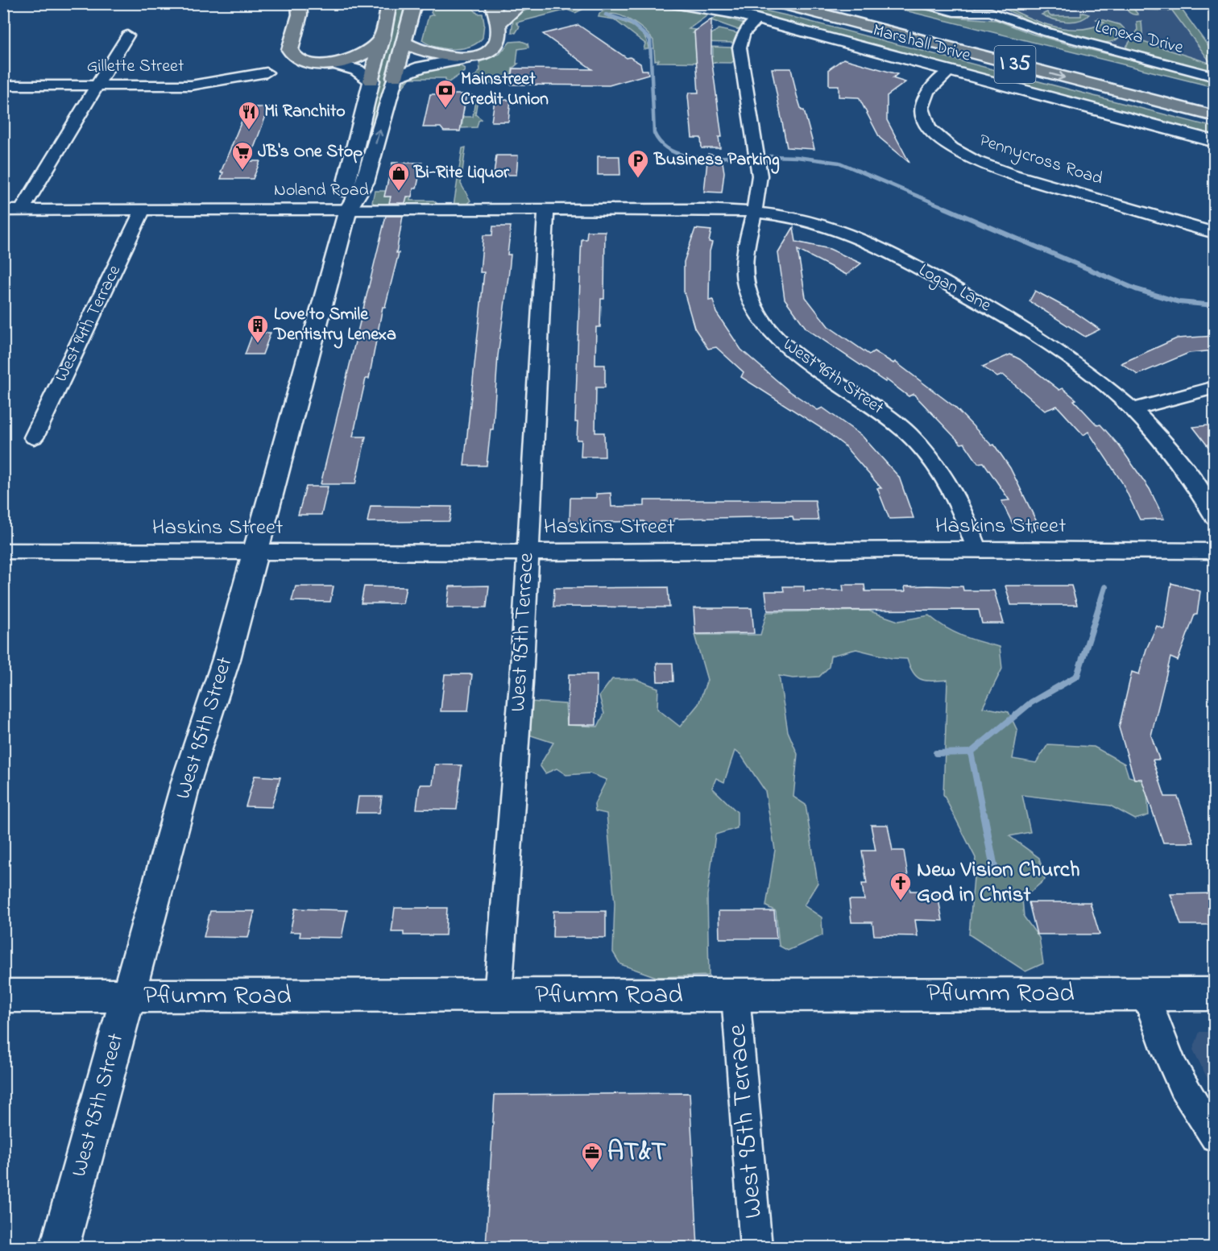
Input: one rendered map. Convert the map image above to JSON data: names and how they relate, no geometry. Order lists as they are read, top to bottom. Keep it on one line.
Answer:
{"streets":{"main road":["Marshall Drive","I 35","West 95th Street","Pflumm Road"],"street":["Lenexa Drive","Gillette Street","Pennycross Road","Noland Road","Logan Lane","West 94th Terrace","West 96th Street","Haskins Street","West 95th Terrace"]},"crossings":[["Marshall Drive","Pennycross Road"],["Marshall Drive","West 96th Street"],["Noland Road","Logan Lane"],["Noland Road","West 94th Terrace"],["Noland Road","West 96th Street"],["Noland Road","West 95th Terrace"],["Noland Road","West 95th Street"],["Logan Lane","West 96th Street"],["West 96th Street","Haskins Street"],["Haskins Street","West 95th Terrace"],["Haskins Street","West 95th Street"],["West 95th Terrace","Pflumm Road"],["West 95th Street","Pflumm Road"]],"places":{"bank":["Mainstreet Credit Union"],"restaurant":["Mi Ranchito"],"supermarket":["JB's One Stop"],"parking":["Business Parking"],"shop":["Bi-Rite Liquor"],"building":["Love to Smile Dentistry Lenexa"],"church":["New Vision Church God in Christ"],"office":["AT&T"]}}
